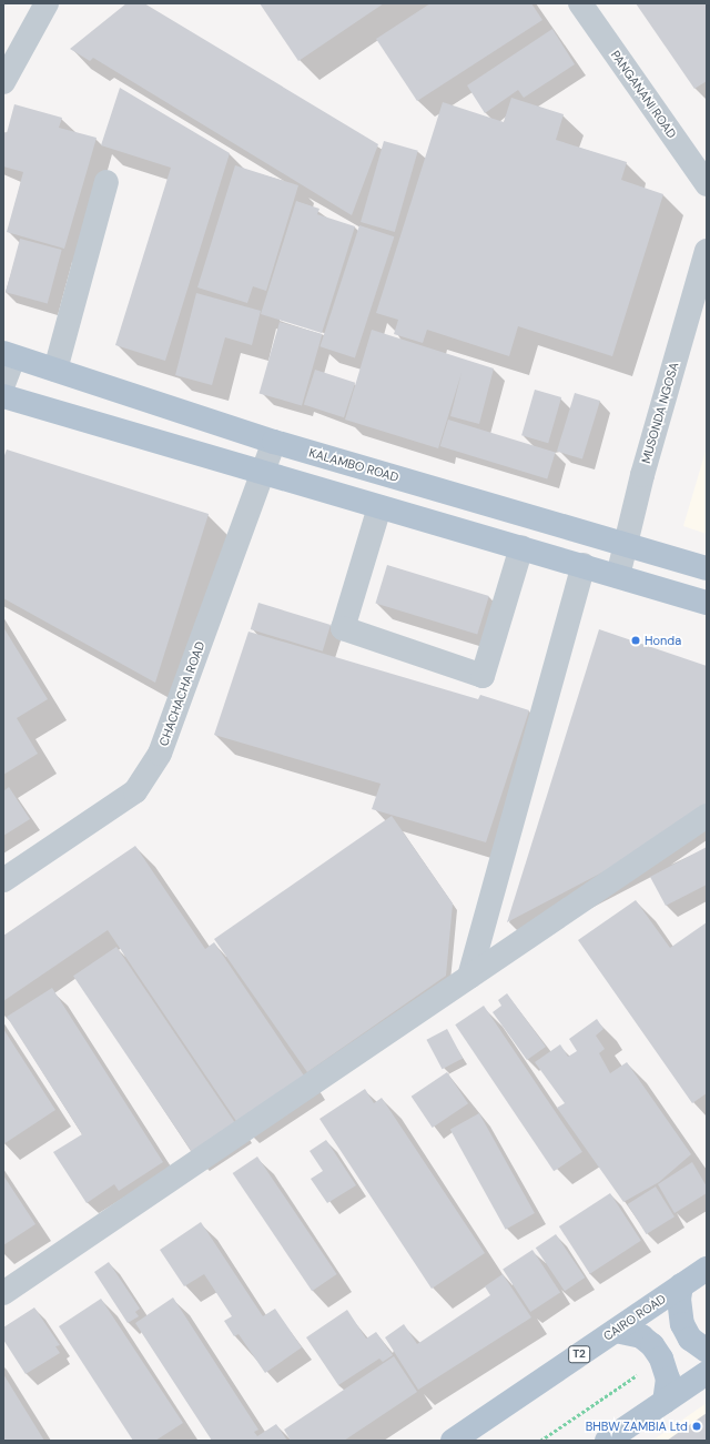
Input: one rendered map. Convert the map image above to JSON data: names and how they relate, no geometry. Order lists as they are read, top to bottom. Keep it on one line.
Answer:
{"streets":{"main road":["KALAMBO ROAD","CAIRO ROAD","T2"],"street":["PANGANANI ROAD","MUSONDA NGOSA","CHACHACHA ROAD"]},"crossings":[["MUSONDA NGOSA","KALAMBO ROAD"],["KALAMBO ROAD","CHACHACHA ROAD"]],"places":["Honda","BHBW ZAMBIA Ltd"]}
